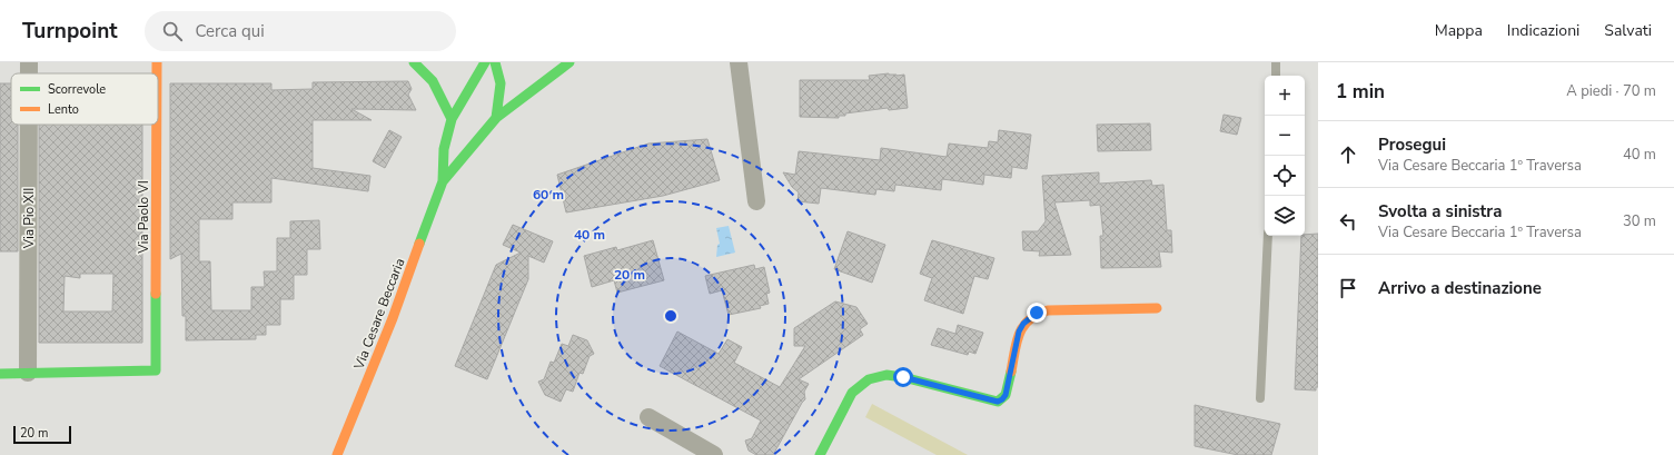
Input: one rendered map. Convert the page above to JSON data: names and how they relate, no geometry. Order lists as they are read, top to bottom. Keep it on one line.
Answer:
{"streets":{"street":["Via Paolo VI","Via Pio XII","Via Cesare Beccaria"]},"crossings":[["Via Paolo VI","Via Pio XII"]],"legend":["Scorrevole","Lento"],"scale_bar":"20 m","page":{"header":"Turnpoint","search":"Cerca qui","nav":["Mappa","Indicazioni","Salvati"],"heading":["1 min","A piedi · 70 m"],"map_buttons":["+","−"],"list":[["Prosegui","Via Cesare Beccaria 1º Traversa","40 m"],["Svolta a sinistra","Via Cesare Beccaria 1º Traversa","30 m"],"Arrivo a destinazione"],"scale":"20 m"},"rings":["60 m","40 m","20 m"]}
